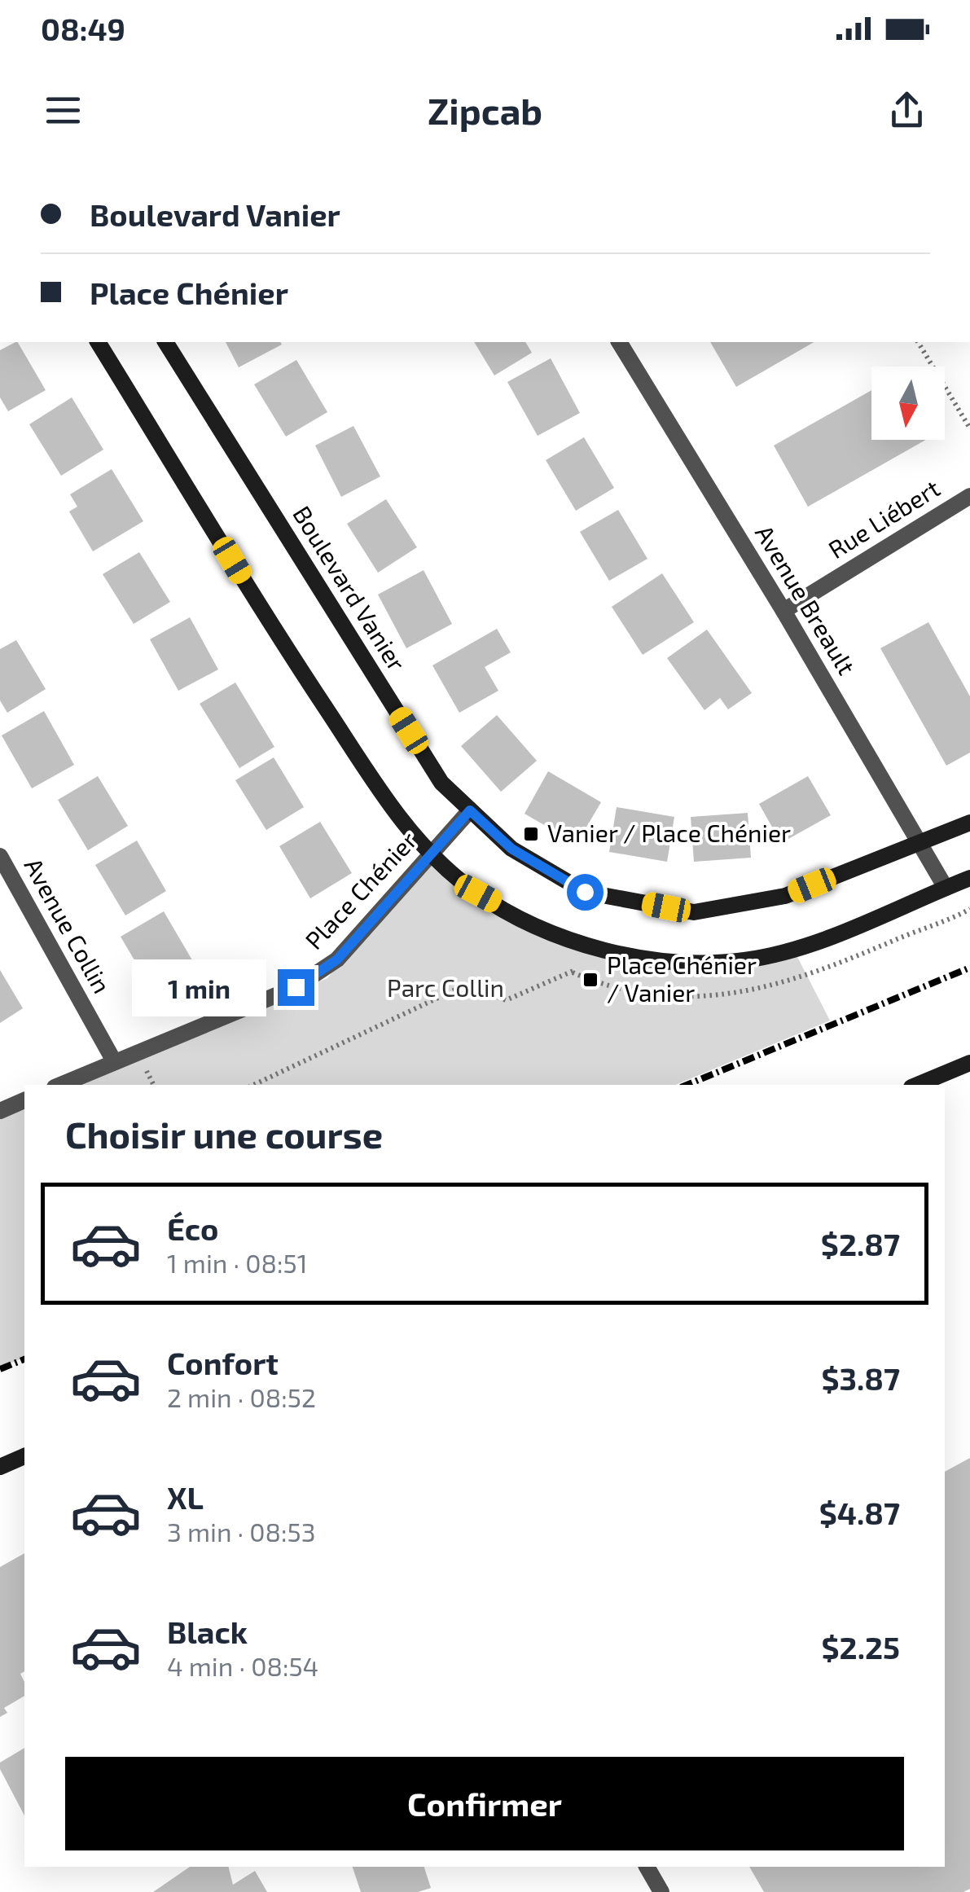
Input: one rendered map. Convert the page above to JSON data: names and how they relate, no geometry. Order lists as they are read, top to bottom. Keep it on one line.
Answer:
{"streets":{"street":["Rue Liébert","Boulevard Vanier","Avenue Breault","Place Chénier","Avenue Collin"]},"crossings":[["Rue Liébert","Avenue Breault"],["Boulevard Vanier","Avenue Breault"],["Boulevard Vanier","Place Chénier"],["Place Chénier","Avenue Collin"]],"parks":["Parc Collin"],"places":{"transit":["Vanier / Place Chénier","Place Chénier / Vanier"]},"north":"bottom","page":{"status":"08:49","header":"Zipcab","banner":["Boulevard Vanier","Place Chénier"],"bubble":"1 min","heading":"Choisir une course","list":[{"name":"Éco","note":"1 min · 08:51","value":"$2.87"},{"name":"Confort","note":"2 min · 08:52","value":"$3.87"},{"name":"XL","note":"3 min · 08:53","value":"$4.87"},{"name":"Black","note":"4 min · 08:54","value":"$2.25"}],"buttons":"Confirmer"}}
